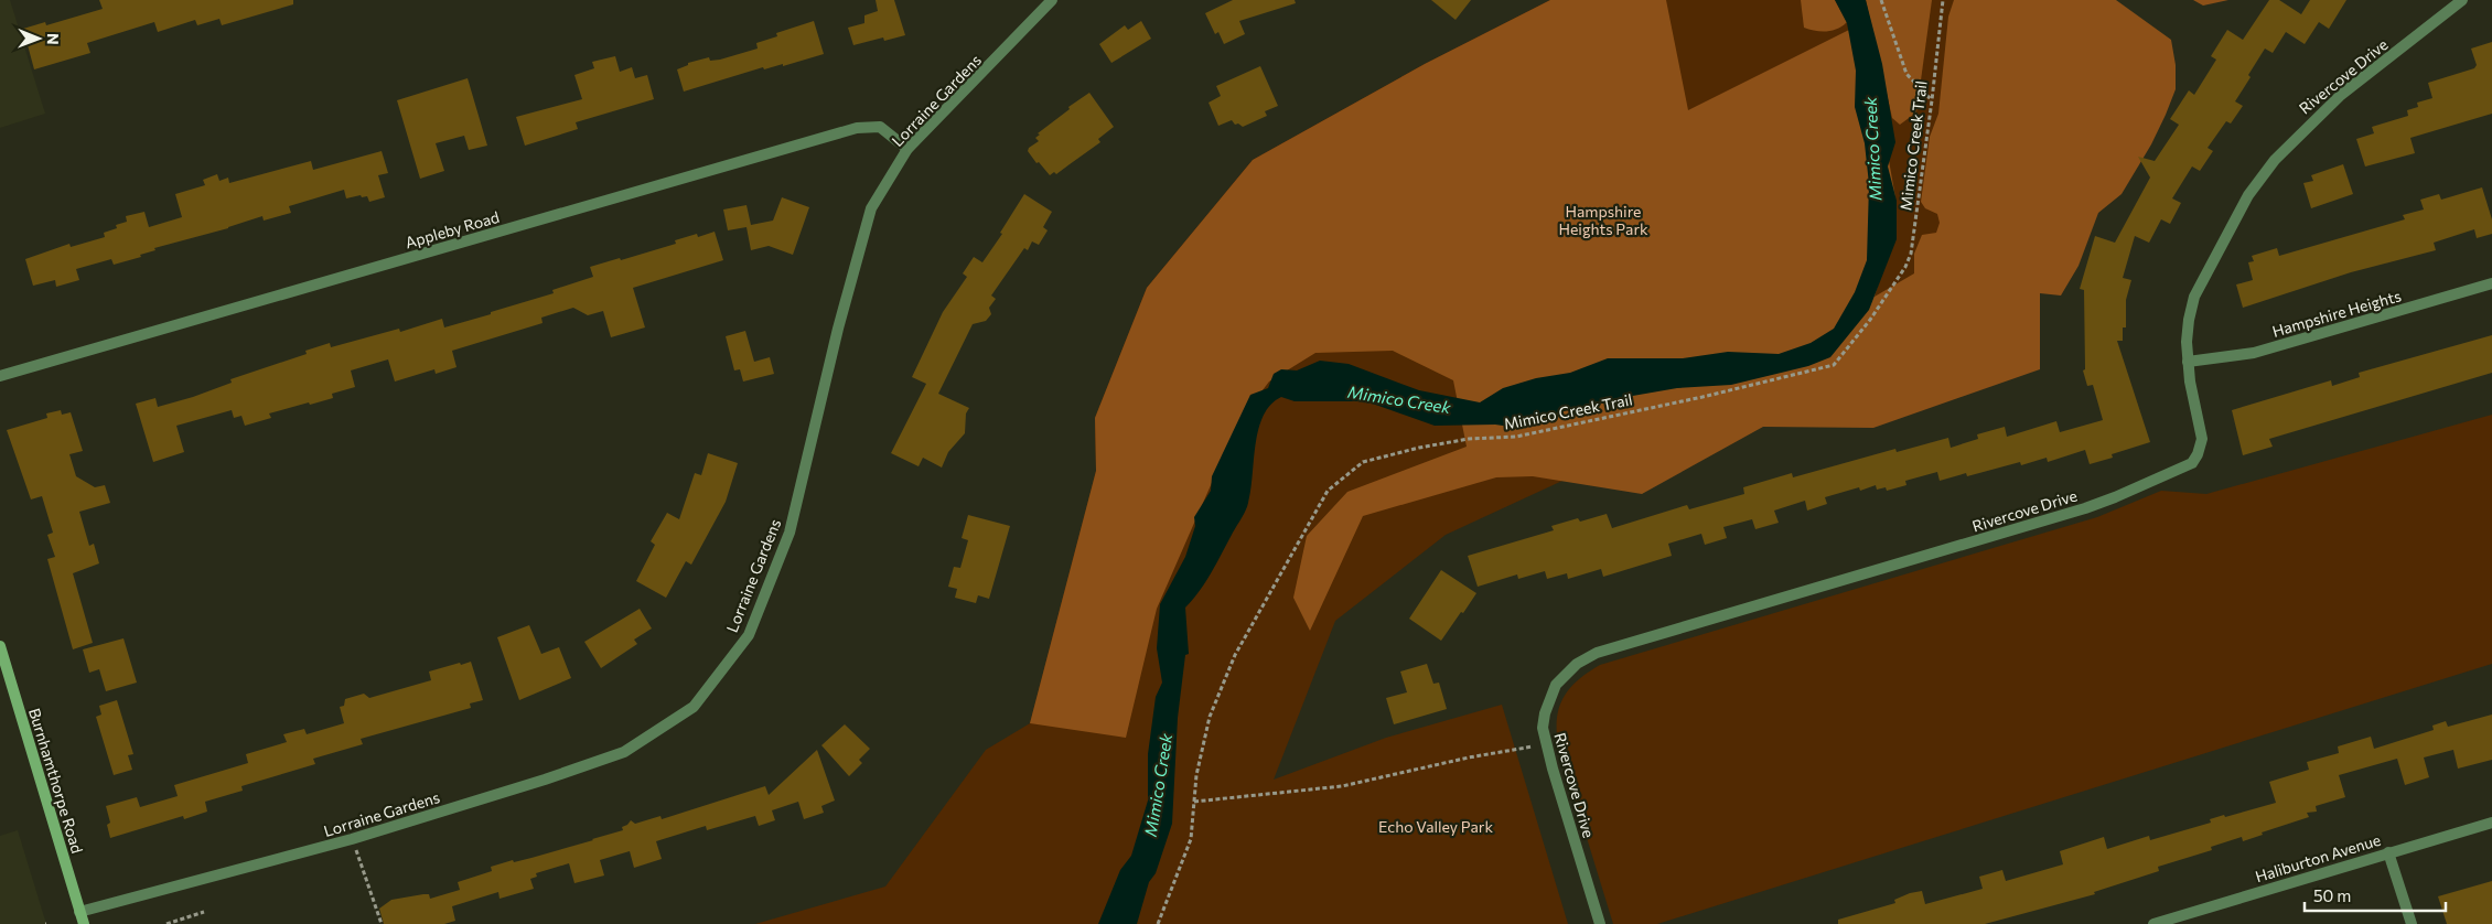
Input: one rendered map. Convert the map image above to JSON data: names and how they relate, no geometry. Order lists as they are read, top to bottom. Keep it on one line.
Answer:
{"streets":{"main road":["Burnhamthorpe Road"],"street":["Rivercove Drive","Lorraine Gardens","Appleby Road","Hampshire Heights","Haliburton Avenue"],"path":["Mimico Creek Trail"]},"crossings":[["Rivercove Drive","Hampshire Heights"],["Lorraine Gardens","Appleby Road"],["Lorraine Gardens","Burnhamthorpe Road"]],"water":["Mimico Creek"],"parks":["Hampshire Heights Park","Echo Valley Park"],"scale_bar":"50 m","north":"right"}
